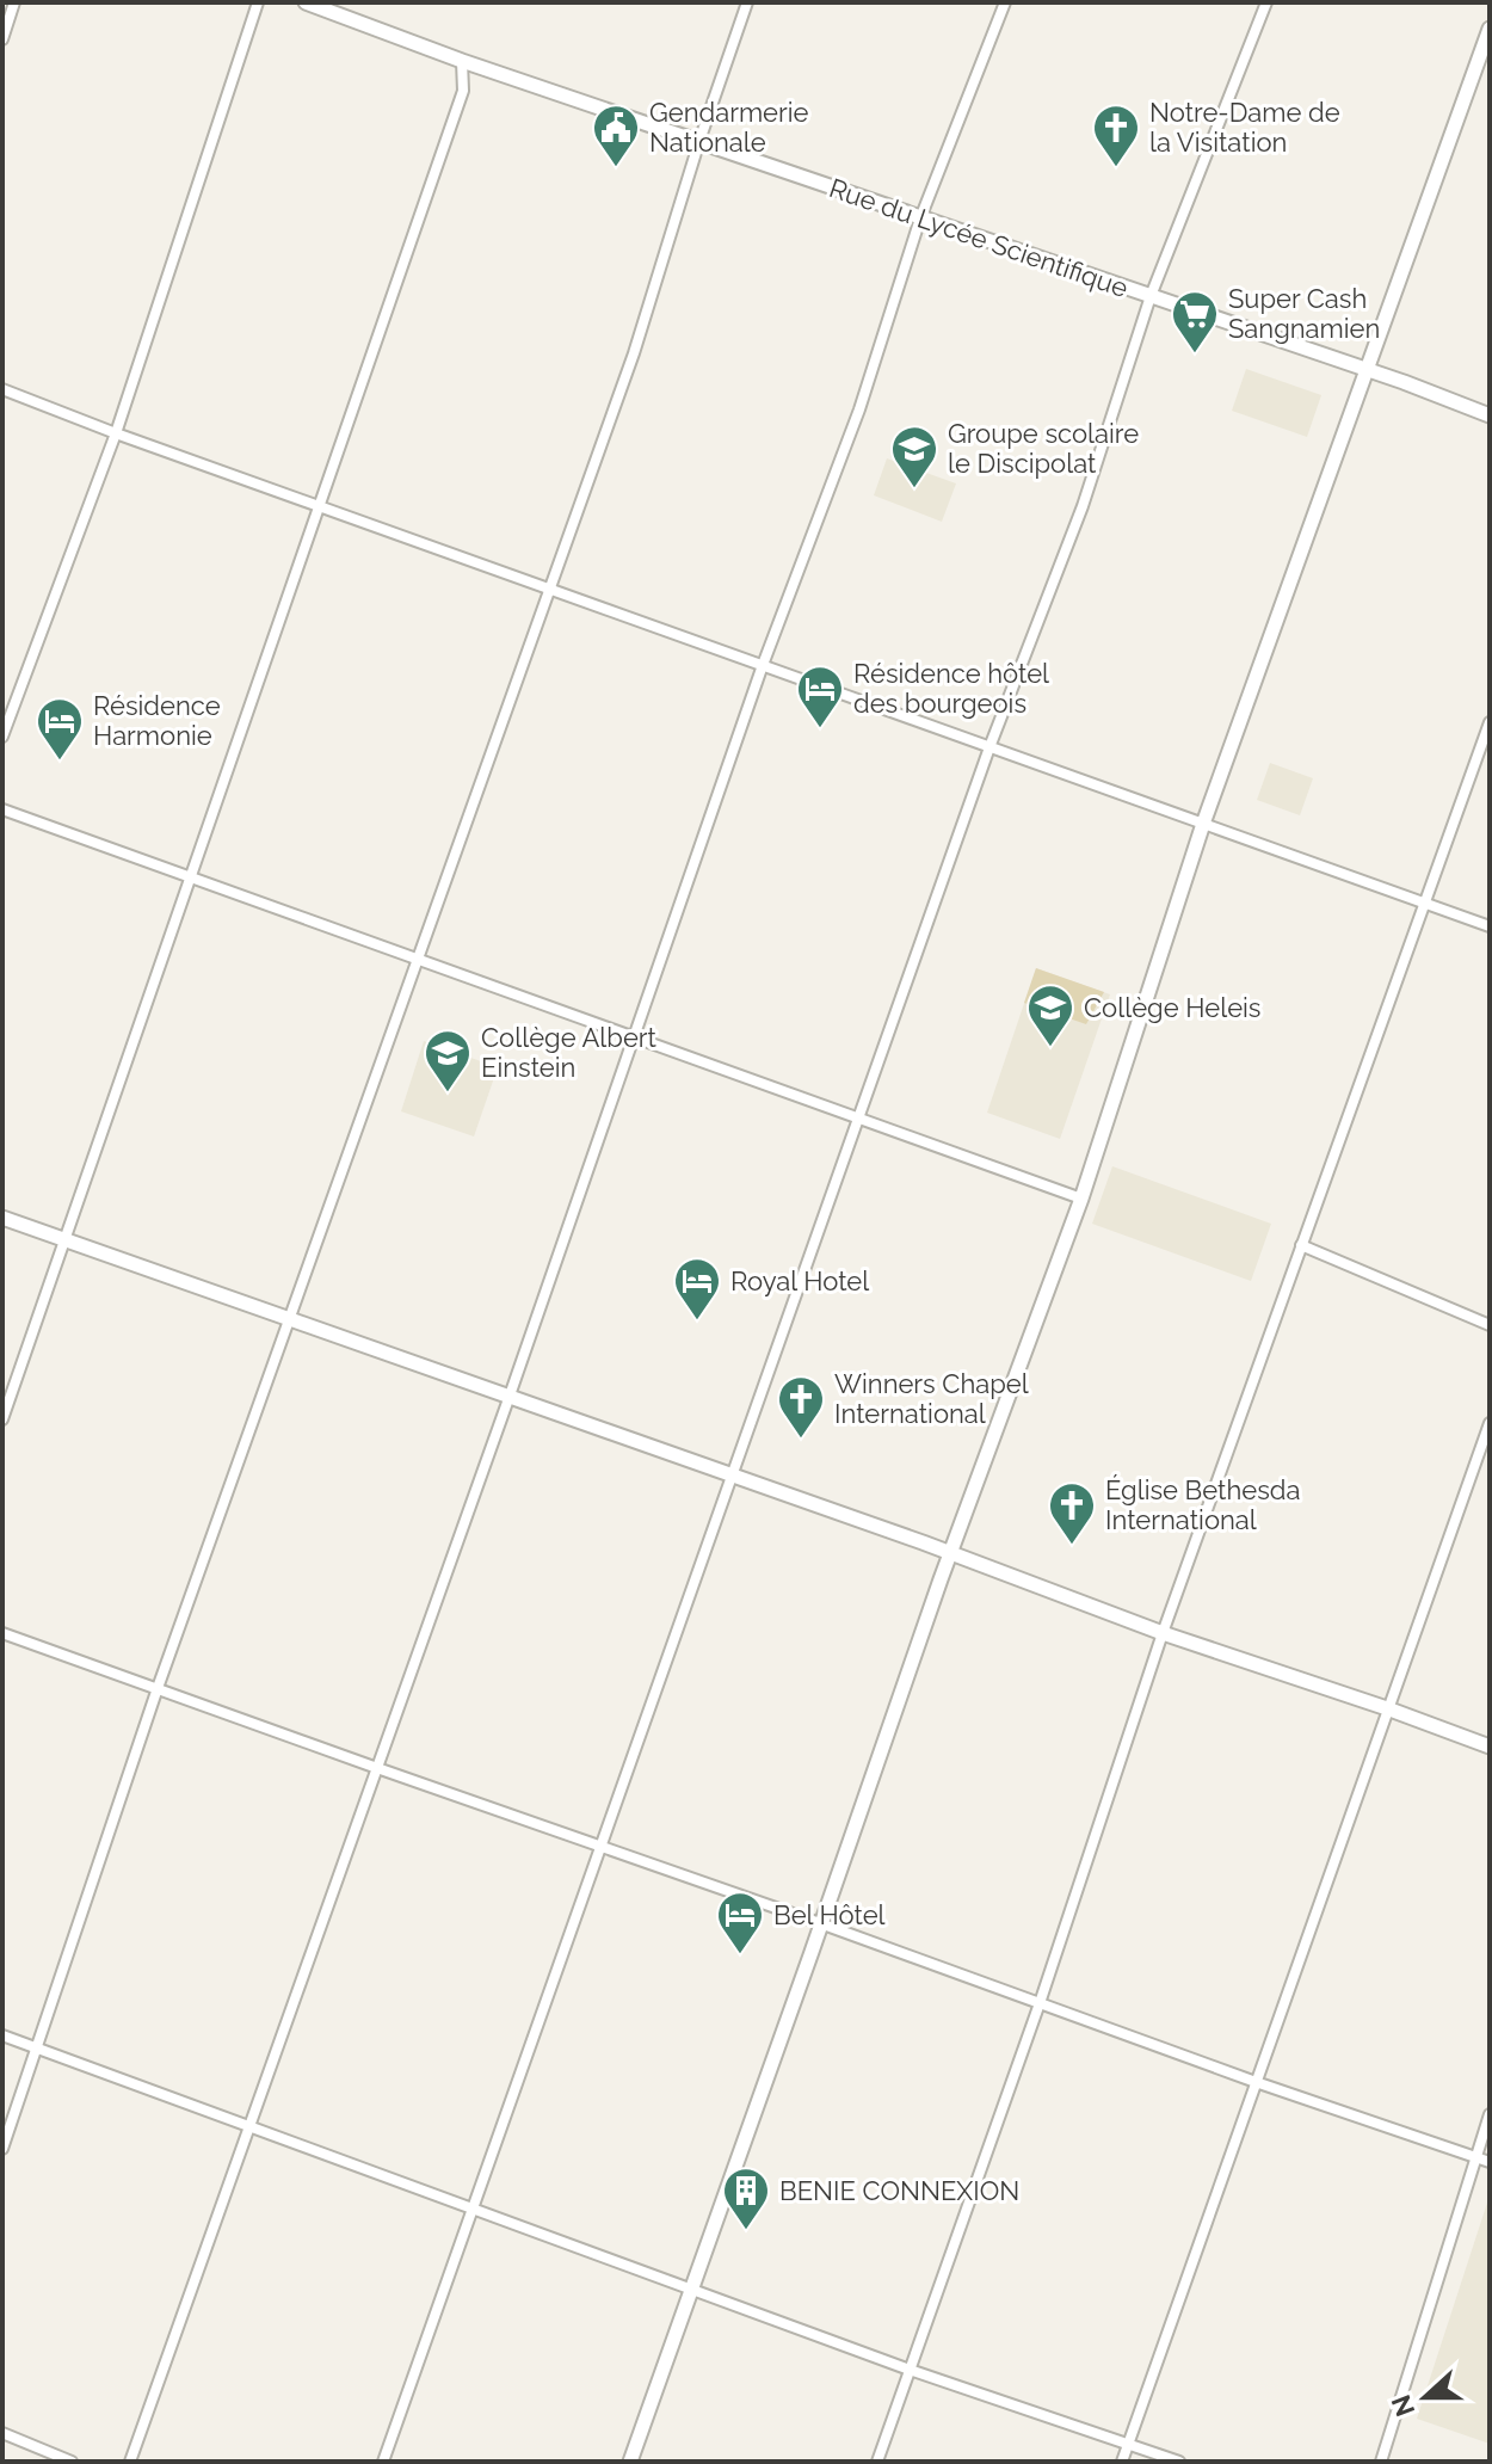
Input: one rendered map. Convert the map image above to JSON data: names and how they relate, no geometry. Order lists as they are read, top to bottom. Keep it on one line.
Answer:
{"streets":{"street":["Rue du Lycée Scientifique"]},"places":{"public building":["Gendarmerie Nationale"],"church":["Notre-Dame de la Visitation","Winners Chapel International","Église Bethesda International"],"supermarket":["Super Cash Sangnamien"],"school or university":["Groupe scolaire le Discipolat","Collège Heleis","Collège Albert Einstein"],"hotel":["Résidence hôtel des bourgeois","Résidence Harmonie","Royal Hotel","Bel Hôtel"],"building":["BENIE CONNEXION"]},"north":"left"}
